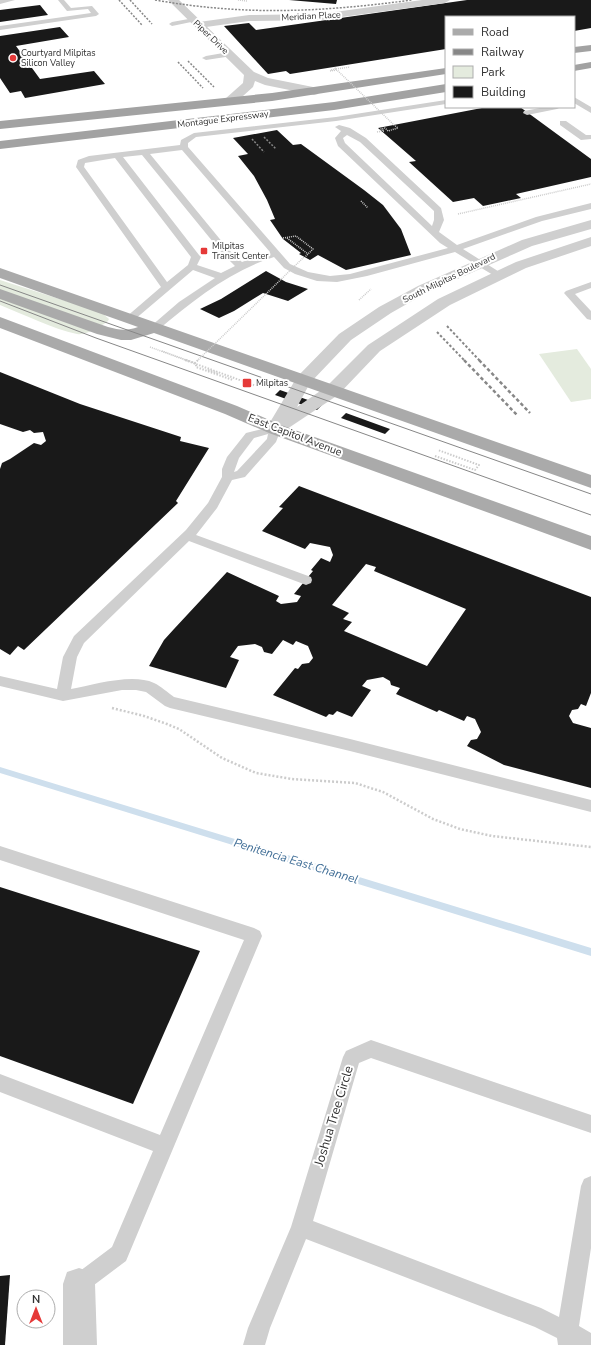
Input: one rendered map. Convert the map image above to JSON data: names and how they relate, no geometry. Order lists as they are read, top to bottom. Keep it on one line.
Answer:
{"streets":{"highway":["Montague Expressway"],"main road":["East Capitol Avenue"],"street":["Meridian Place","Piper Drive","South Milpitas Boulevard"],"lane":["Joshua Tree Circle"]},"crossings":[["Meridian Place","Piper Drive"],["Piper Drive","Montague Expressway"],["South Milpitas Boulevard","East Capitol Avenue"]],"water":["Penitencia East Channel"],"places":{"other":["Courtyard Milpitas Silicon Valley"],"transit":["Milpitas Transit Center","Milpitas"]},"legend":["Road","Railway","Park","Building"],"north":"top"}
